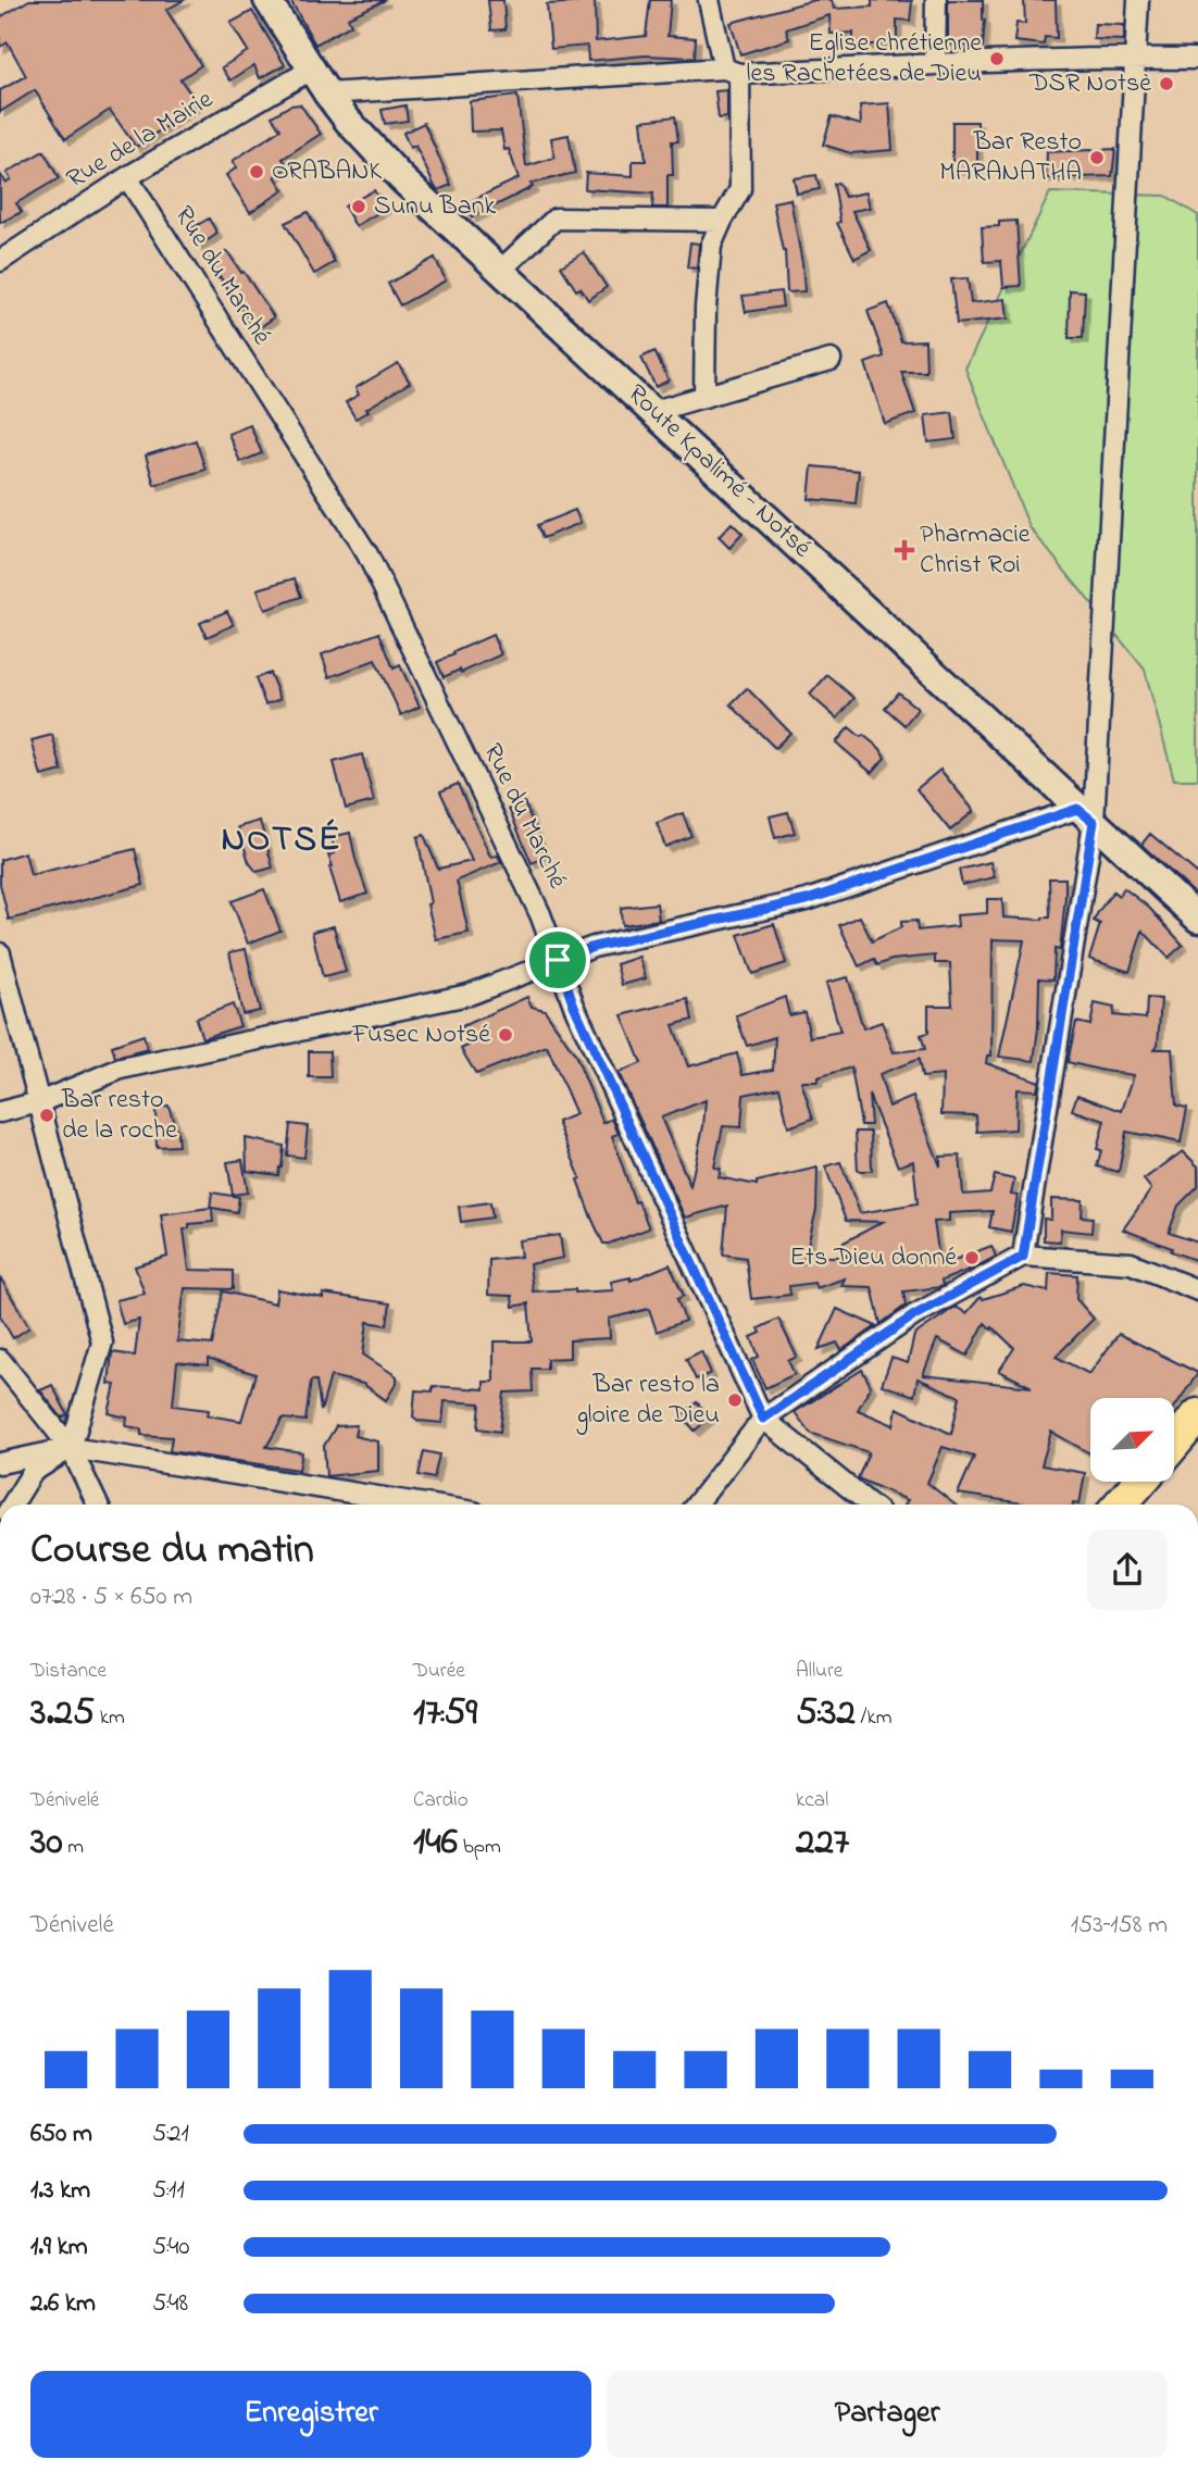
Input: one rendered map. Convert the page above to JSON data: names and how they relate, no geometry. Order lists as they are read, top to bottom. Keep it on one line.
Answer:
{"streets":{"main road":["Route Kpalimé - Notsé"],"street":["Rue de la Mairie","Rue du Marché"]},"crossings":[["Rue de la Mairie","Rue du Marché"],["Rue de la Mairie","Route Kpalimé - Notsé"]],"districts":["NOTSÉ"],"places":{"other":["Eglise chrétienne les Rachetées de Dieu","DSR Notsè","Bar Resto MARANATHA","ORABANK","Sunu Bank","Fusec Notsé","Bar resto de la roche","Ets Dieu donné","Bar resto la gloire de Dieu"],"health":["Pharmacie Christ Roi"]},"north":"top right","page":{"heading":["Course du matin","07:28 · 5 × 650 m"],"stats":[["Distance","3.25 km"],["Durée","17:59"],["Allure","5:32 /km"],["Dénivelé","30 m"],["Cardio","146 bpm"],["kcal","227"]],"chart":["Dénivelé","153–158 m"],"list":[{"name":"650 m","note":"5:21"},{"name":"1.3 km","note":"5:11"},{"name":"1.9 km","note":"5:40"},{"name":"2.6 km","note":"5:48"}],"buttons":["Enregistrer","Partager"]}}
